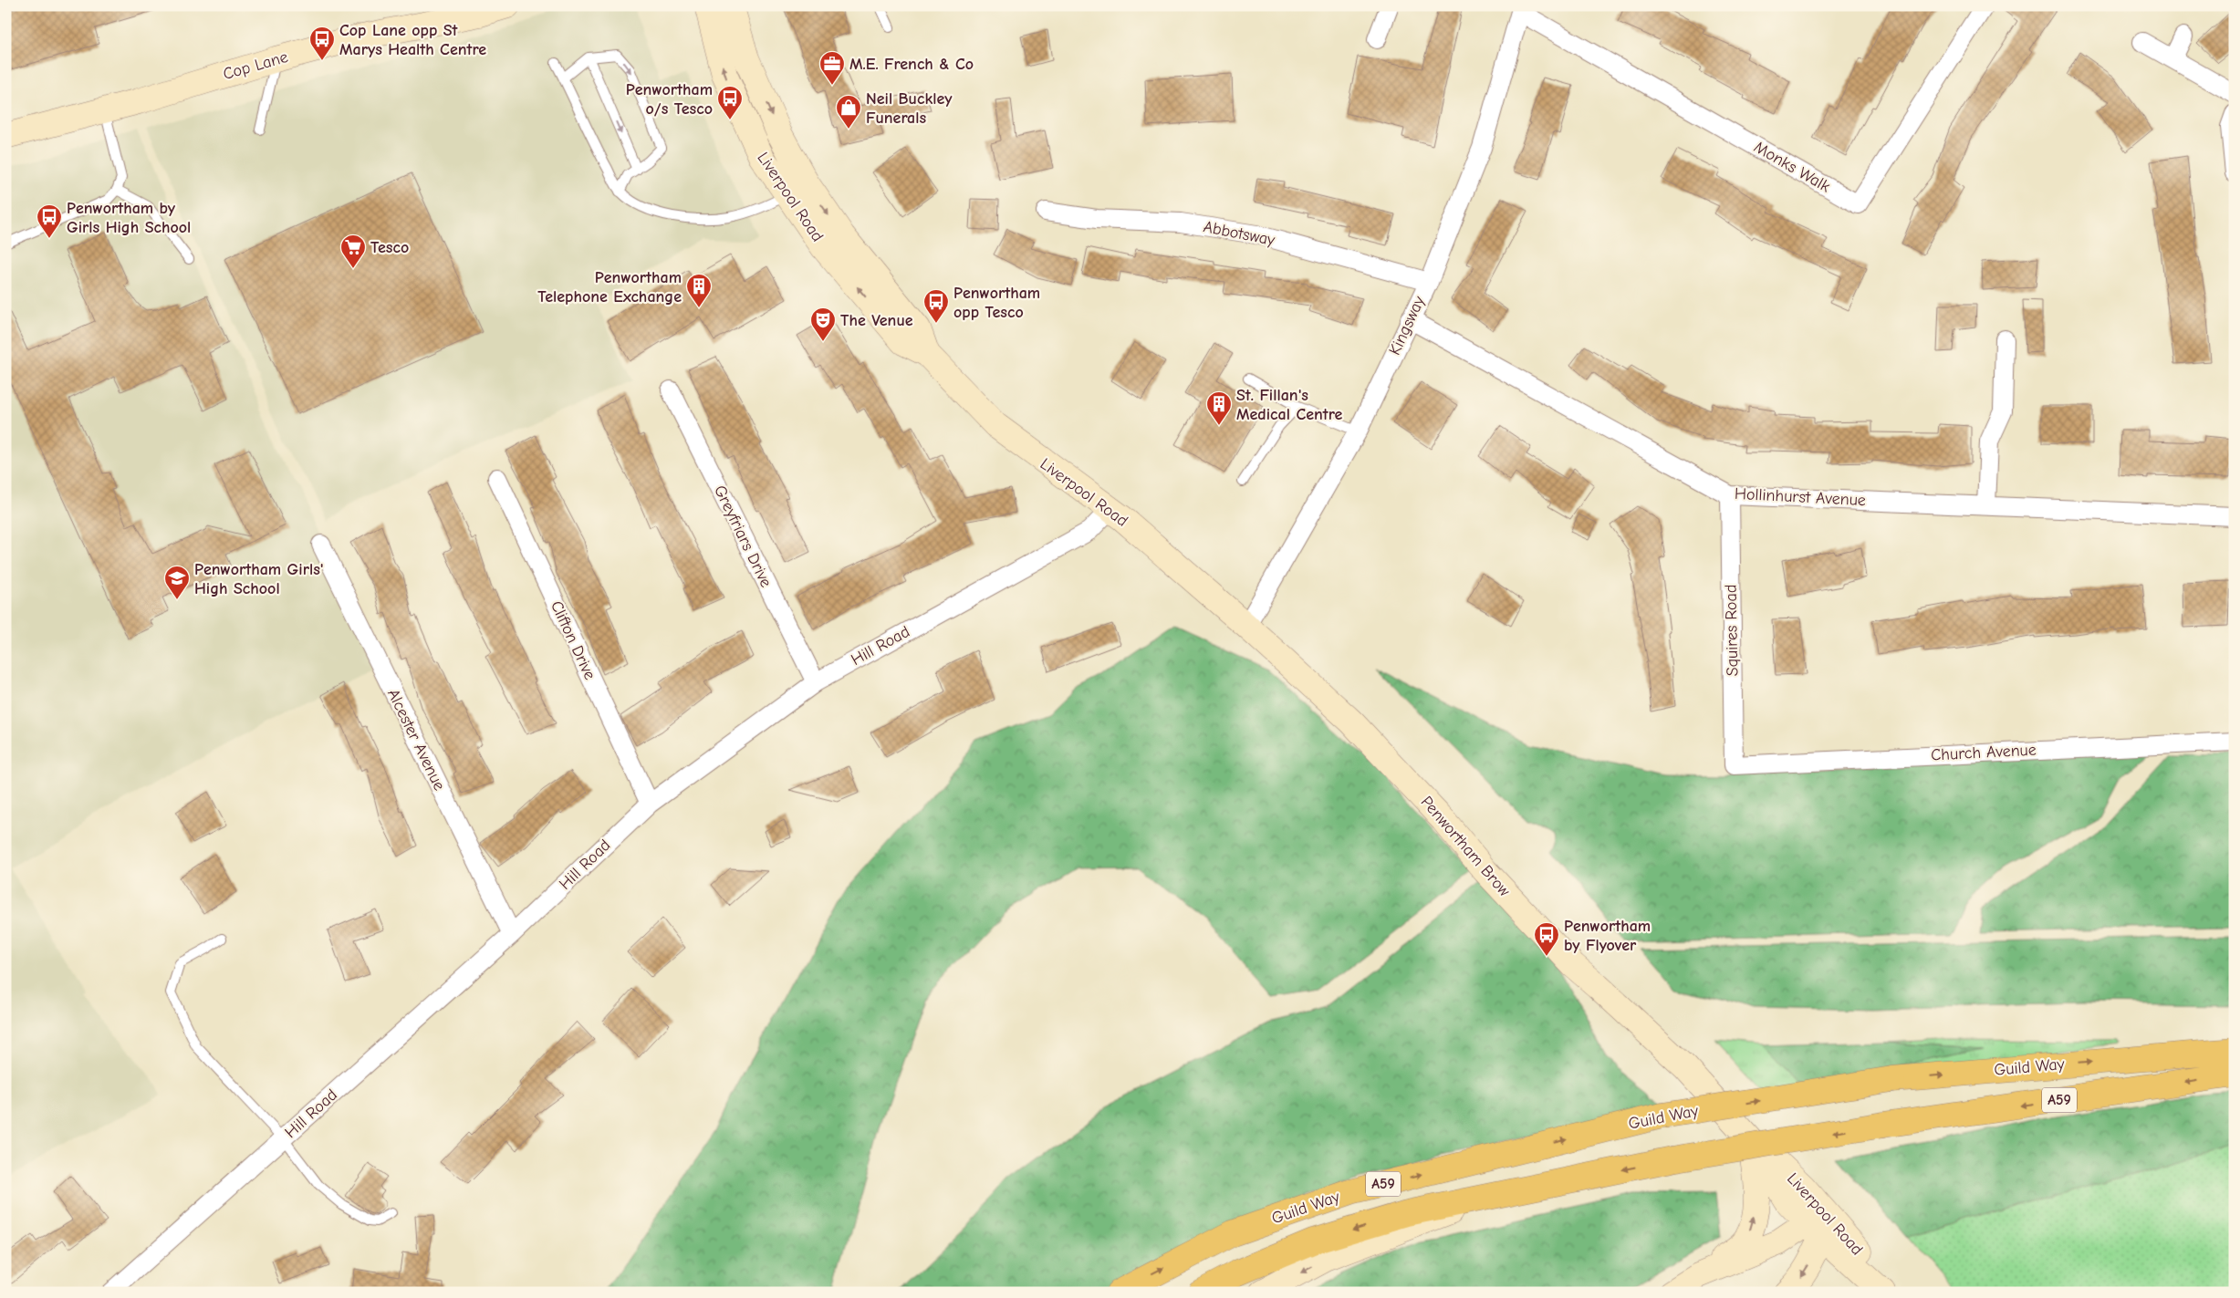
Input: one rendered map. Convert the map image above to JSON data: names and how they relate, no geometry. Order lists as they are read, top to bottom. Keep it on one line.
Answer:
{"streets":{"highway":["Guild Way","A59"],"street":["Cop Lane","Monks Walk","Liverpool Road","Abbotsway","Kingsway","Hollinhurst Avenue","Greyfriars Drive","Squires Road","Clifton Drive","Hill Road","Alcester Avenue","Church Avenue","Penwortham Brow"]},"crossings":[["Monks Walk","Kingsway"],["Liverpool Road","Kingsway"],["Liverpool Road","Hill Road"],["Liverpool Road","Penwortham Brow"],["Abbotsway","Kingsway"],["Kingsway","Hollinhurst Avenue"],["Kingsway","Penwortham Brow"],["Hollinhurst Avenue","Squires Road"],["Greyfriars Drive","Hill Road"],["Squires Road","Church Avenue"],["Clifton Drive","Hill Road"],["Hill Road","Alcester Avenue"]],"places":{"bus stop":["Cop Lane opp St Marys Health Centre","Penwortham o/s Tesco","Penwortham by Girls High School","Penwortham opp Tesco","Penwortham by Flyover"],"office":["M.E. French & Co"],"shop":["Neil Buckley Funerals"],"supermarket":["Tesco"],"building":["Penwortham Telephone Exchange","St. Fillan's Medical Centre"],"theatre":["The Venue"],"school or university":["Penwortham Girls' High School"]}}
